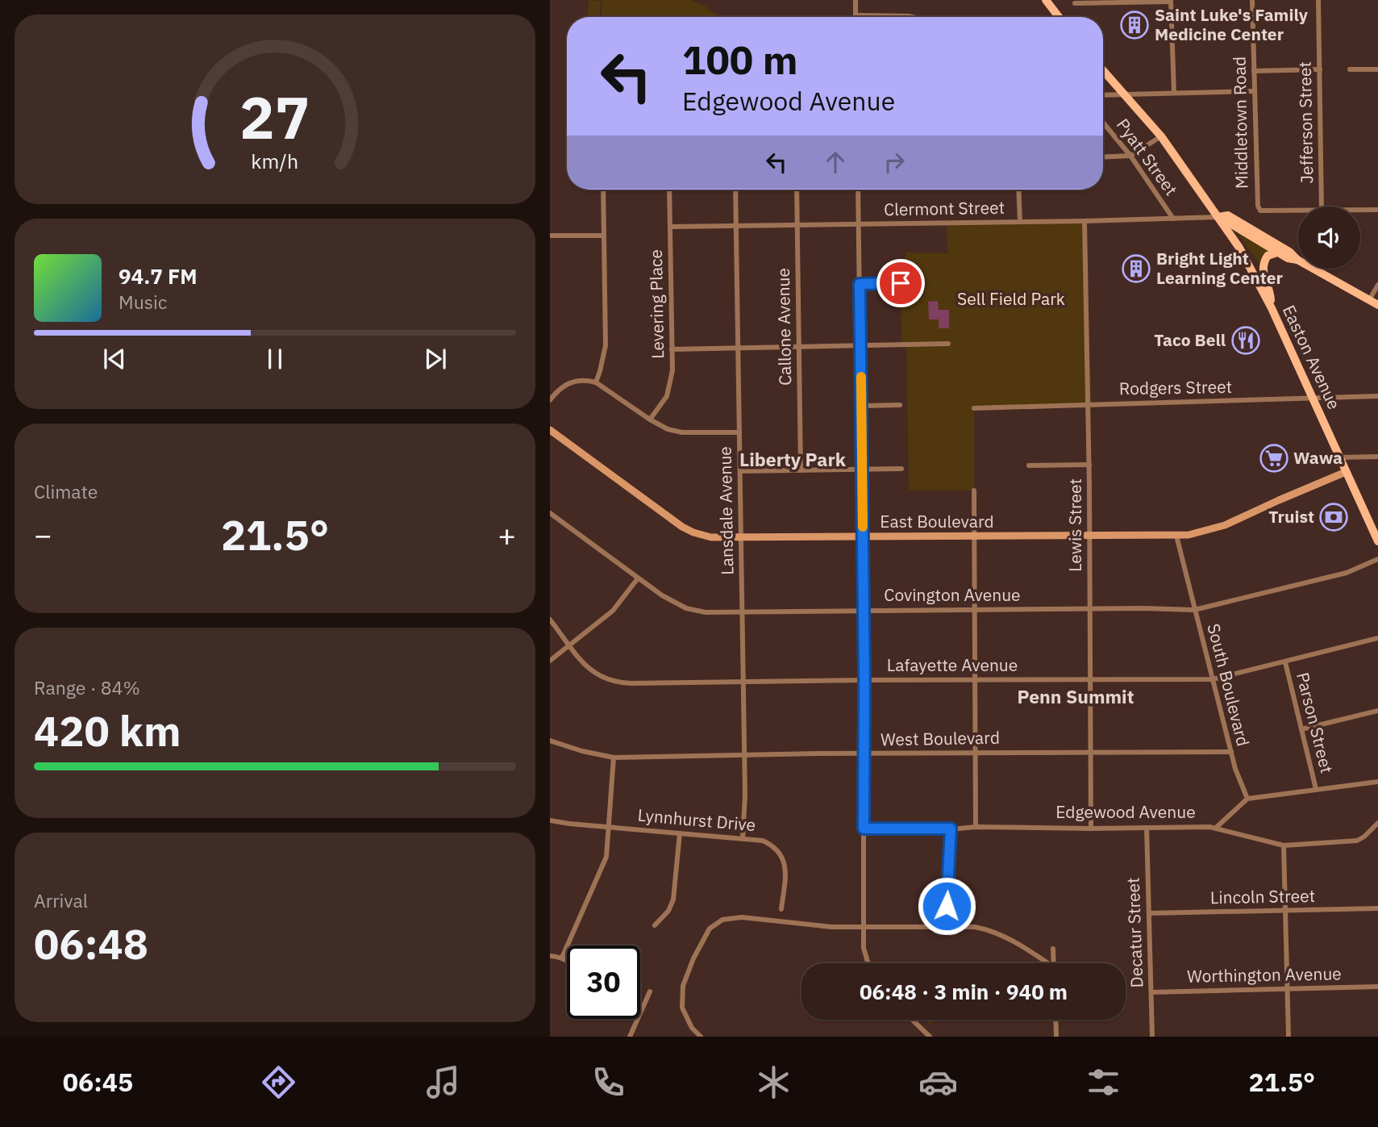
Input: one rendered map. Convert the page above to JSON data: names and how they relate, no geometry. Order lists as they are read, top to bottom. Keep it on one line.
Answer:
{"streets":{"main road":["Easton Avenue"],"street":["Middletown Road","Jefferson Street","Pyatt Street","Clermont Street","Levering Place","Callone Avenue","Rodgers Street","Lansdale Avenue","East Boulevard","Lewis Street","Covington Avenue","Lafayette Avenue","South Boulevard","Parson Street","West Boulevard","Edgewood Avenue","Lynnhurst Drive","Lincoln Street","Decatur Street","Worthington Avenue"]},"crossings":[["Pyatt Street","Clermont Street"],["Clermont Street","Levering Place"],["Clermont Street","Callone Avenue"],["Clermont Street","Easton Avenue"],["Clermont Street","Lansdale Avenue"],["Clermont Street","Lewis Street"],["Easton Avenue","Rodgers Street"],["Easton Avenue","East Boulevard"],["Rodgers Street","Lewis Street"],["Lansdale Avenue","East Boulevard"],["Lansdale Avenue","Covington Avenue"],["Lansdale Avenue","Lafayette Avenue"],["Lansdale Avenue","West Boulevard"],["Lansdale Avenue","Lynnhurst Drive"],["East Boulevard","Lewis Street"],["East Boulevard","South Boulevard"],["Lewis Street","Covington Avenue"],["Lewis Street","Lafayette Avenue"],["Lewis Street","West Boulevard"],["Lewis Street","Edgewood Avenue"],["Covington Avenue","South Boulevard"],["Lafayette Avenue","South Boulevard"],["Lafayette Avenue","Parson Street"],["South Boulevard","West Boulevard"],["Edgewood Avenue","Decatur Street"],["Lincoln Street","Decatur Street"],["Decatur Street","Worthington Avenue"]],"districts":["Liberty Park","Penn Summit"],"parks":["Sell Field Park"],"places":{"building":["Saint Luke's Family Medicine Center","Bright Light Learning Center"],"restaurant":["Taco Bell"],"supermarket":["Wawa"],"bank":["Truist"]},"page":{"turn":["100 m","Edgewood Avenue"],"song":["94.7 FM","Music"],"tile":["Climate",["Range · 84%","420 km"],["Arrival","06:48"]],"heat":["−","21.5°","+"],"limit":"30","trip":"06:48 · 3 min · 940 m","tabs":["06:45","21.5°"],"gauge":["27","km/h"]}}
